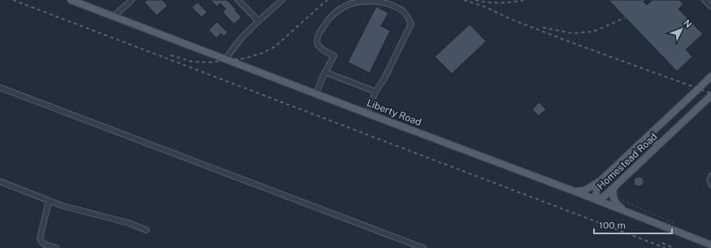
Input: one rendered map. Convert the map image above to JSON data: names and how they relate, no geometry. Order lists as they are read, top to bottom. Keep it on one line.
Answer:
{"streets":{"main road":["Liberty Road","Homestead Road"]},"crossings":[["Liberty Road","Homestead Road"]],"scale_bar":"100 m","north":"top right"}
